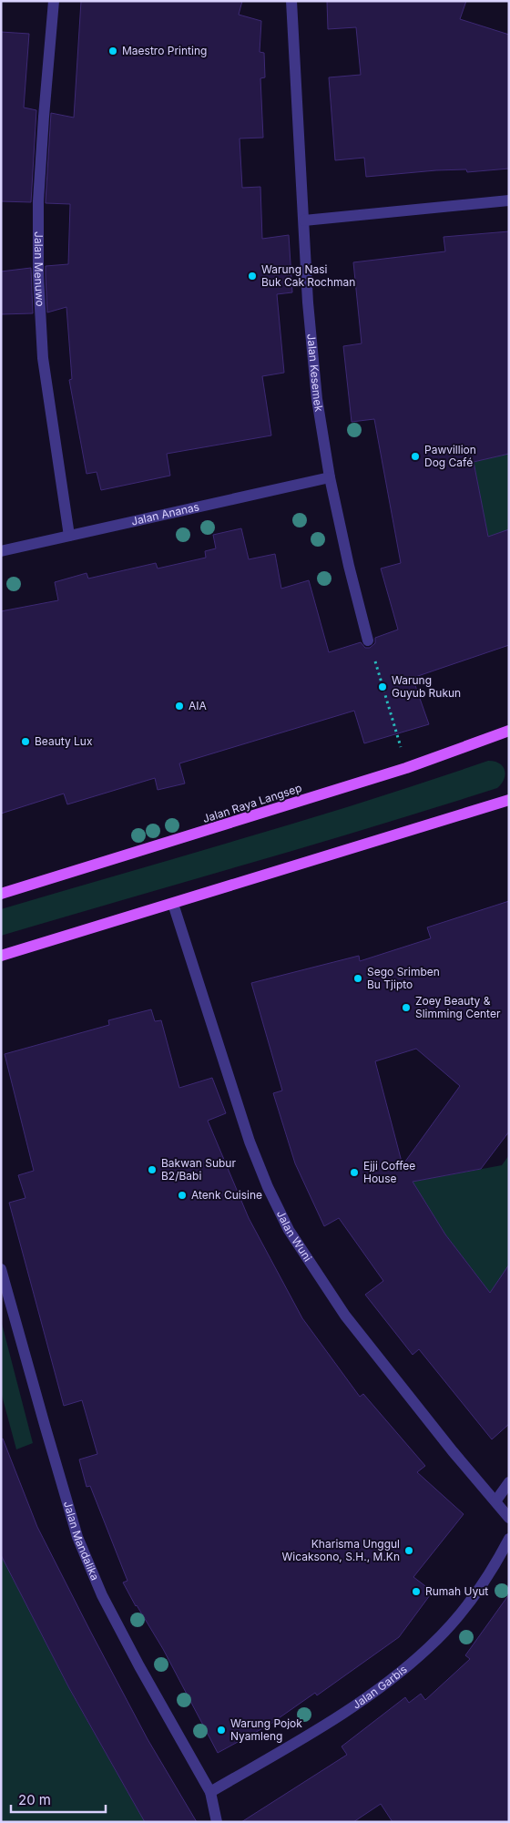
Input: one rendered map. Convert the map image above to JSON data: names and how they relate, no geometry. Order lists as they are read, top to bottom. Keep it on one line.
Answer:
{"streets":{"main road":["Jalan Raya Langsep"],"street":["Jalan Menuwo","Jalan Kesemek","Jalan Ananas","Jalan Wuni","Jalan Mandalika","Jalan Garbis"]},"crossings":[["Jalan Menuwo","Jalan Ananas"],["Jalan Kesemek","Jalan Ananas"],["Jalan Mandalika","Jalan Garbis"]],"places":["Maestro Printing","Warung Nasi Buk Cak Rochman","Pawvillion Dog Café","Warung Guyub Rukun","AIA","Beauty Lux","Sego Srimben Bu Tjipto","Zoey Beauty & Slimming Center","Bakwan Subur B2/Babi","Ejji Coffee House","Atenk Cuisine","Kharisma Unggul Wicaksono, S.H., M.Kn","Rumah Uyut","Warung Pojok Nyamleng"],"scale_bar":"20 m"}
